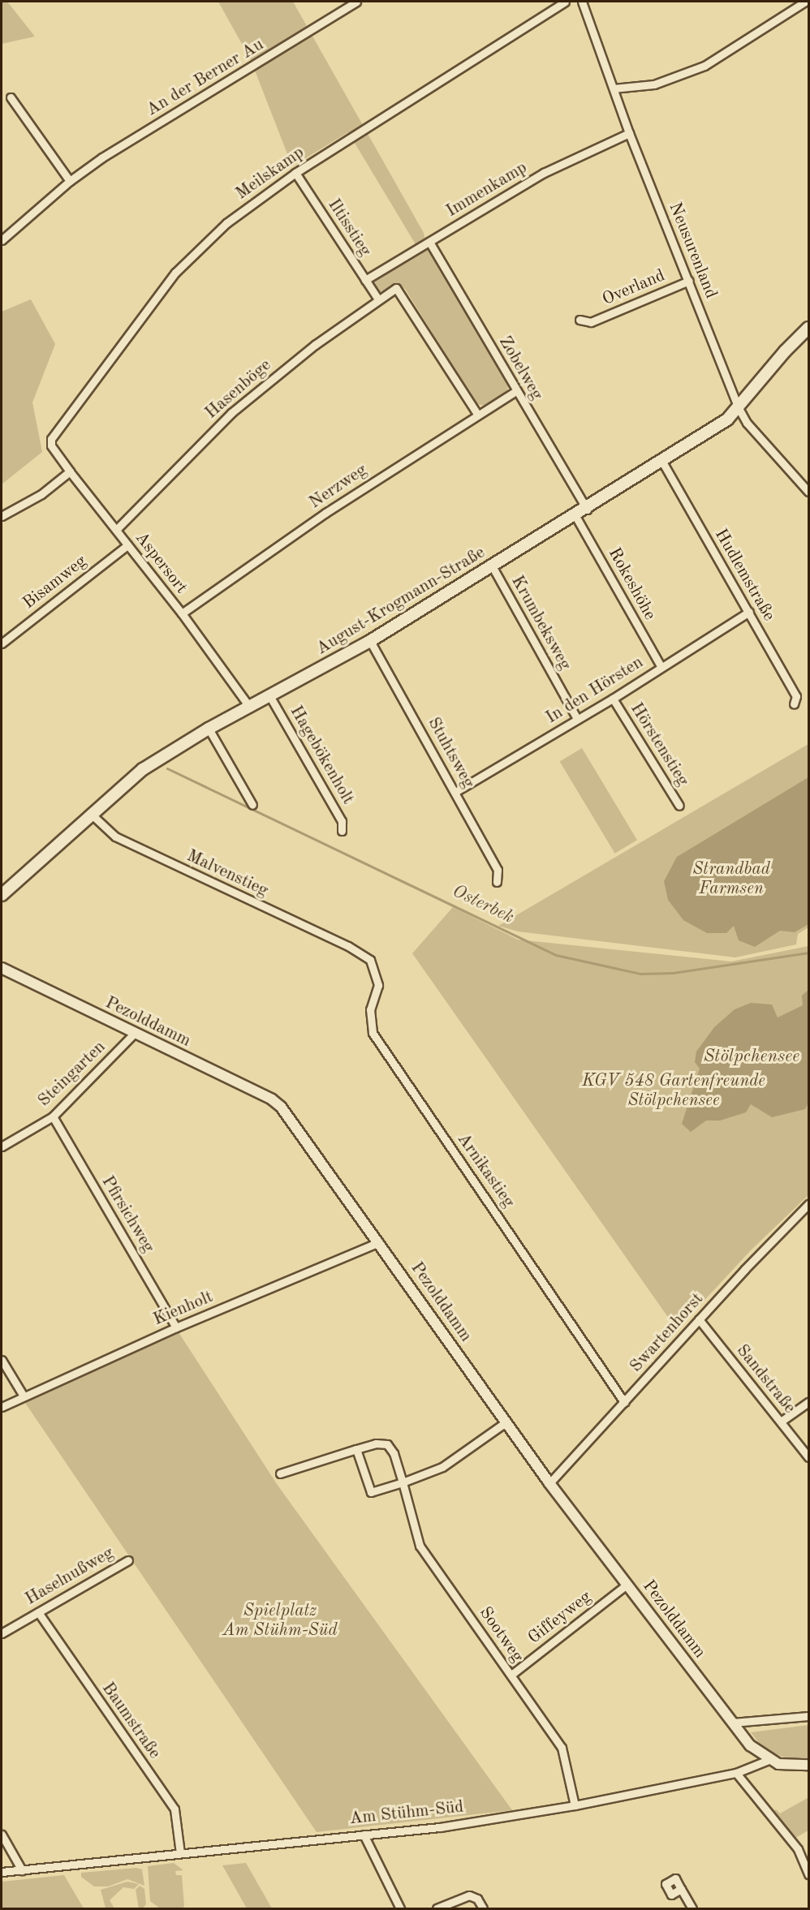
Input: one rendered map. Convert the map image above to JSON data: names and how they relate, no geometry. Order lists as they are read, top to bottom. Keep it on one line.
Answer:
{"streets":{"main road":["August-Krogmann-Straße"],"street":["An der Berner Au","Meilskamp","Immenkamp","Iltisstieg","Neusurenland","Overland","Zobelweg","Hasenböge","Nerzweg","Aspersort","Hudlemstraße","Bisamweg","Rokeshöhe","Krumbeksweg","In den Hörsten","Hörstenstieg","Stuhtsweg","Hagebökenholt","Malvenstieg","Pezolddamm","Steingarten","Arnikastieg","Pfirsichweg","Kienholt","Swartenhorst","Sandstraße","Haselnußweg","Giffeyweg","Sootweg","Baumstraße","Am Stühm-Süd"]},"crossings":[["Meilskamp","Iltisstieg"],["Meilskamp","Aspersort"],["Immenkamp","Iltisstieg"],["Immenkamp","Neusurenland"],["Immenkamp","Zobelweg"],["Iltisstieg","Hasenböge"],["Neusurenland","Overland"],["Neusurenland","August-Krogmann-Straße"],["Zobelweg","Nerzweg"],["Zobelweg","August-Krogmann-Straße"],["Hasenböge","Nerzweg"],["Hasenböge","Aspersort"],["Nerzweg","Aspersort"],["Aspersort","Bisamweg"],["Aspersort","August-Krogmann-Straße"],["Hudlemstraße","August-Krogmann-Straße"],["Hudlemstraße","In den Hörsten"],["Rokeshöhe","August-Krogmann-Straße"],["Rokeshöhe","In den Hörsten"],["August-Krogmann-Straße","Krumbeksweg"],["August-Krogmann-Straße","Stuhtsweg"],["August-Krogmann-Straße","Hagebökenholt"],["August-Krogmann-Straße","Malvenstieg"],["Krumbeksweg","In den Hörsten"],["In den Hörsten","Hörstenstieg"],["In den Hörsten","Stuhtsweg"],["Malvenstieg","Arnikastieg"],["Pezolddamm","Steingarten"],["Pezolddamm","Kienholt"],["Pezolddamm","Swartenhorst"],["Pezolddamm","Giffeyweg"],["Pezolddamm","Am Stühm-Süd"],["Steingarten","Pfirsichweg"],["Arnikastieg","Swartenhorst"],["Pfirsichweg","Kienholt"],["Swartenhorst","Sandstraße"],["Haselnußweg","Baumstraße"],["Giffeyweg","Sootweg"],["Sootweg","Am Stühm-Süd"],["Baumstraße","Am Stühm-Süd"]],"water":["Osterbek","Stölpchensee"],"parks":["Strandbad Farmsen","KGV 548 Gartenfreunde Stölpchensee","Spielplatz Am Stühm-Süd"]}
